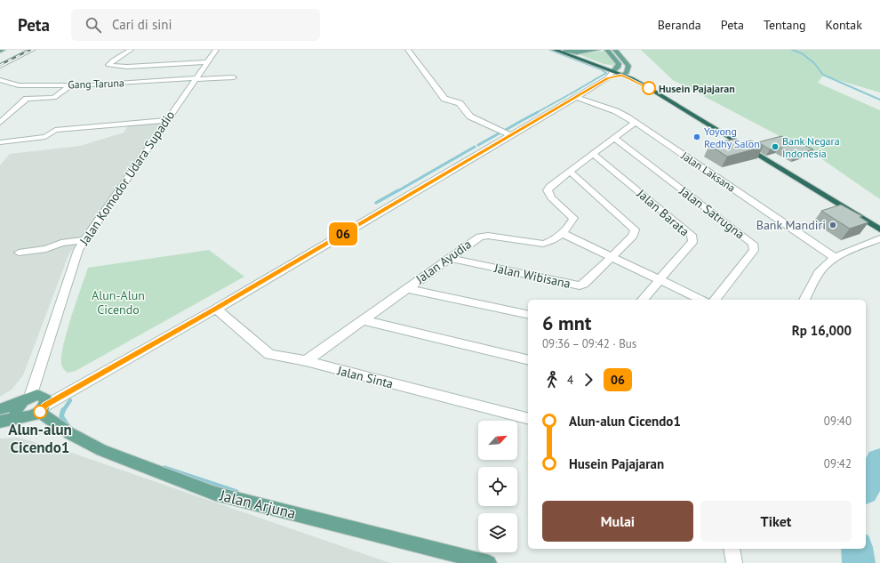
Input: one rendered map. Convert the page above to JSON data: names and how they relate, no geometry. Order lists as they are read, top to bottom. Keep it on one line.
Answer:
{"streets":{"main road":["Jalan Arjuna"],"street":["Gang Taruna","Jalan Laksana","Jalan Komodor Udara Supadio","Jalan Barata","Jalan Satrugna","Jalan Ayudia","Jalan Wibisana","Jalan Sinta"]},"crossings":[["Gang Taruna","Jalan Komodor Udara Supadio"],["Jalan Laksana","Jalan Ayudia"],["Jalan Komodor Udara Supadio","Jalan Arjuna"],["Jalan Barata","Jalan Ayudia"],["Jalan Satrugna","Jalan Ayudia"],["Jalan Ayudia","Jalan Wibisana"],["Jalan Ayudia","Jalan Sinta"]],"parks":["Alun-Alun Cicendo"],"places":["Husein Pajajaran","Yoyong Redhy Salon","Bank Negara Indonesia","Bank Mandiri","Alun-alun Cicendo1"],"lines":["bus line 06"],"north":"top right","page":{"header":"Peta","search":"Cari di sini","nav":["Beranda","Peta","Tentang","Kontak"],"on_map":"06","heading":["6 mnt","09:36 – 09:42 · Bus","Rp 16,000"],"legs":["4","06"],"list":[{"name":"Alun-alun Cicendo1","value":"09:40"},{"name":"Husein Pajajaran","value":"09:42"}],"buttons":["Mulai","Tiket"]}}
